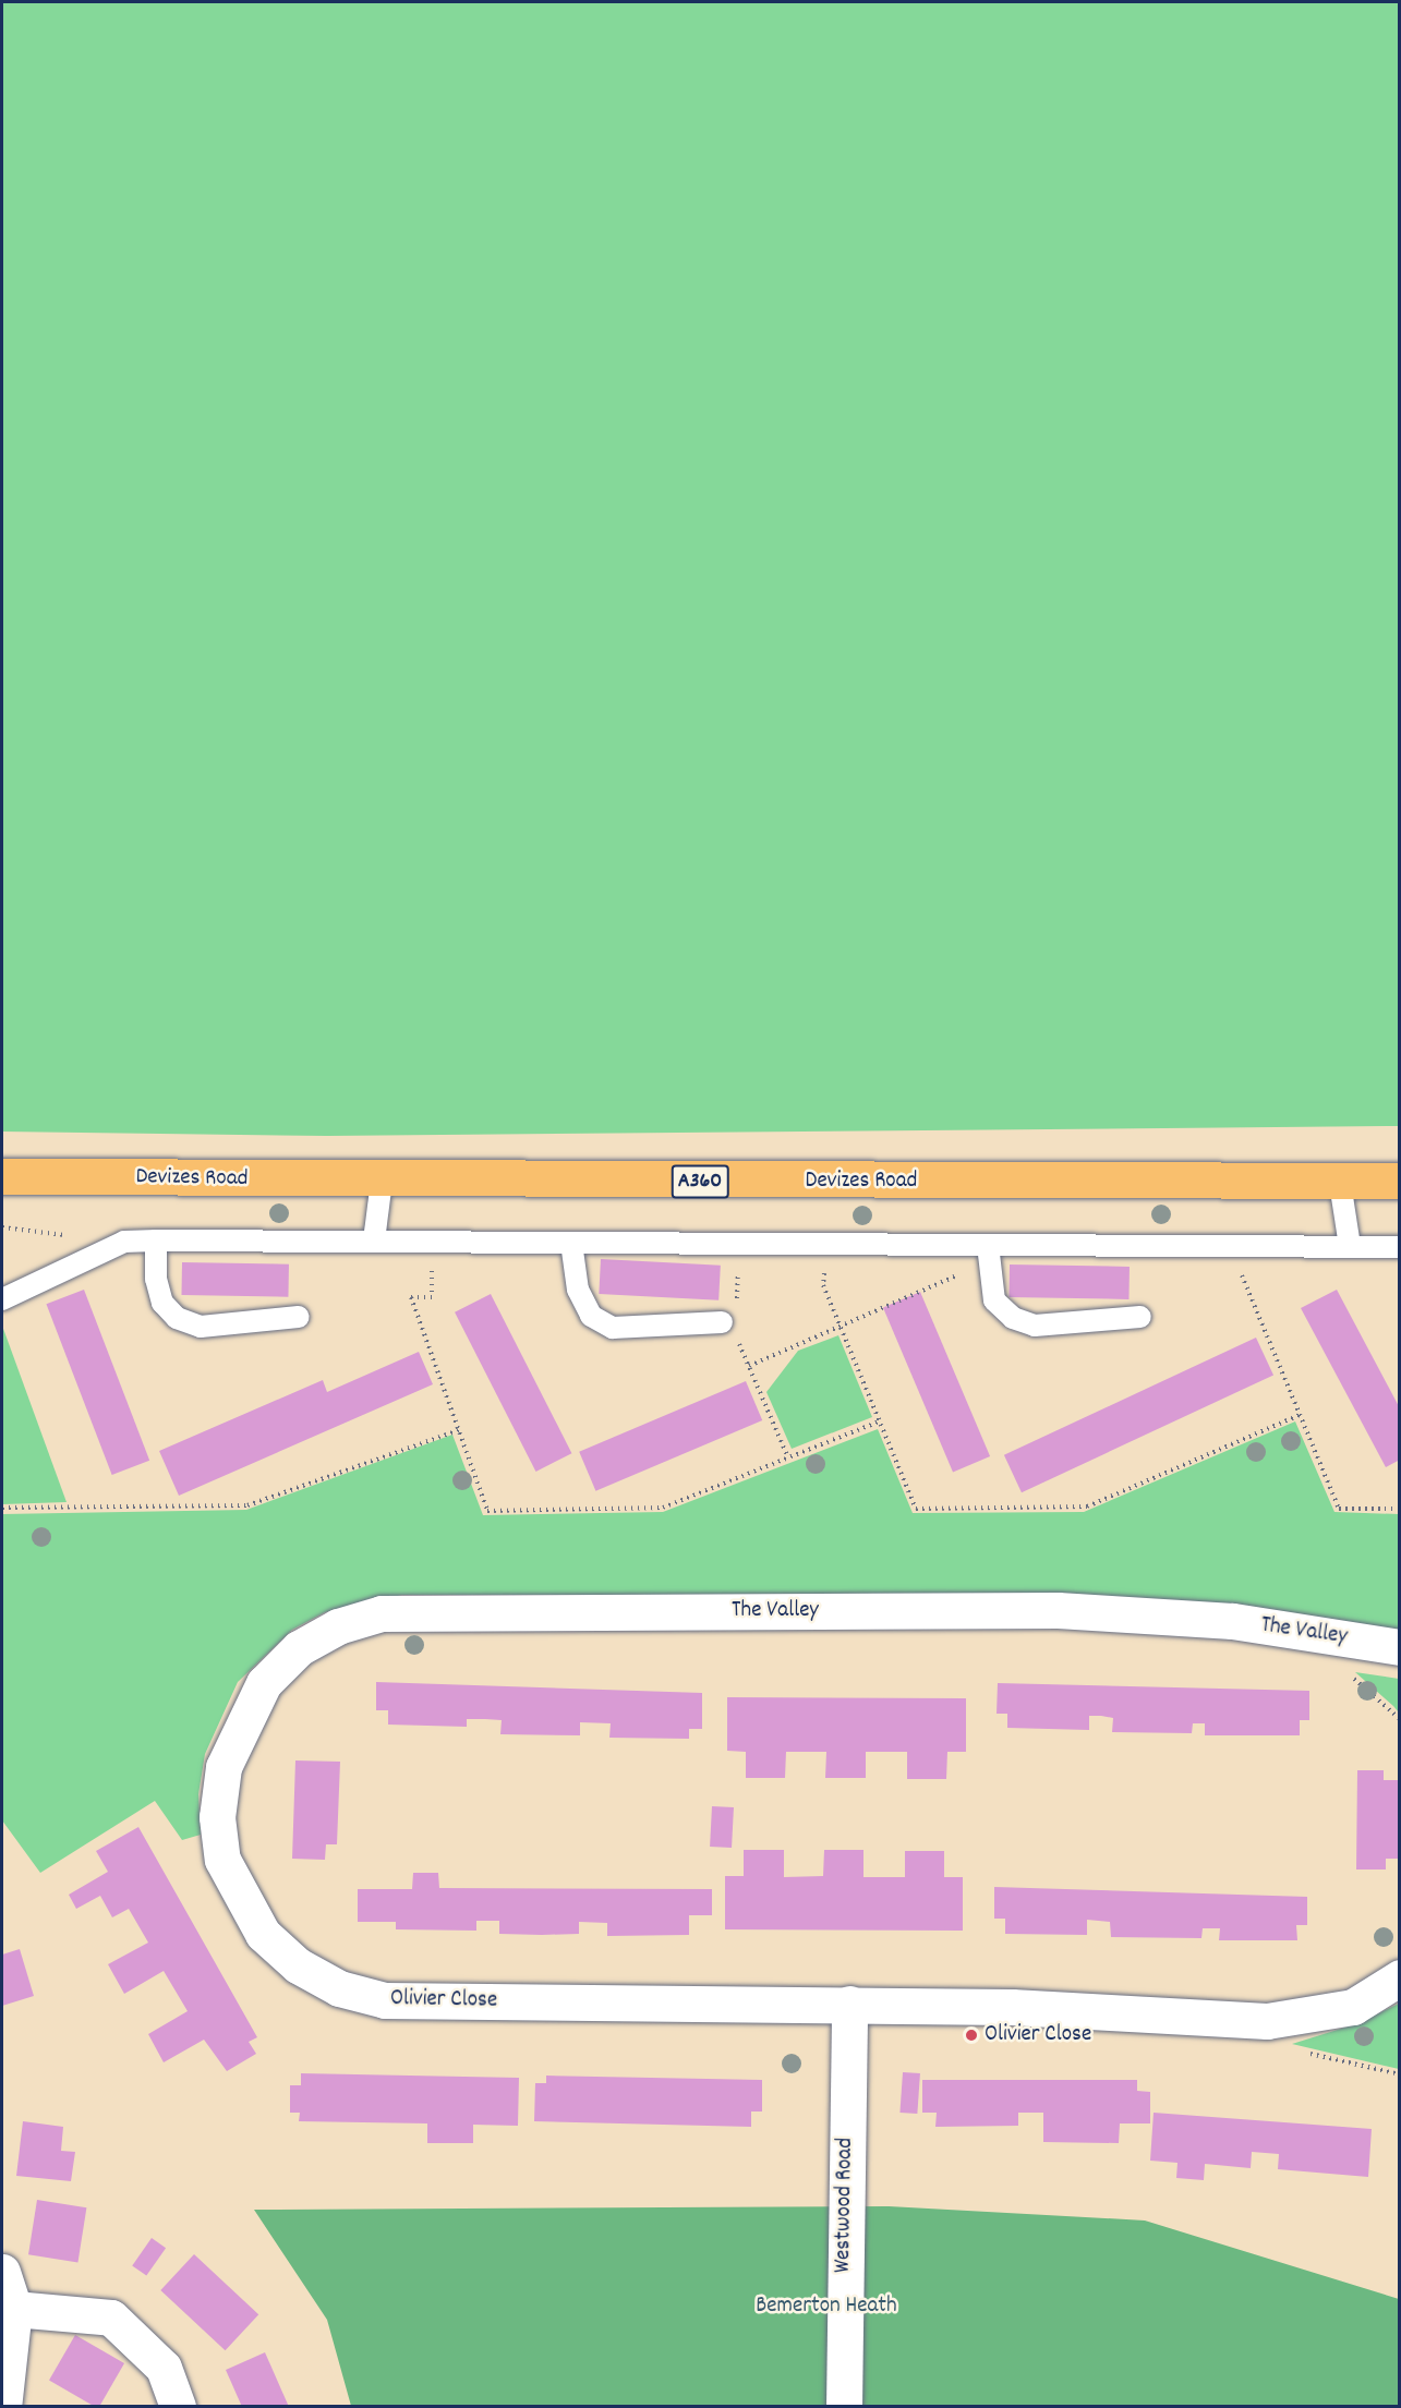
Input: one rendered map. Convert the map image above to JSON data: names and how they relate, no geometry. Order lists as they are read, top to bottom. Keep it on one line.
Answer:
{"streets":{"main road":["Devizes Road","A360"],"street":["The Valley","Olivier Close","Westwood Road"]},"crossings":[["The Valley","Olivier Close"],["Olivier Close","Westwood Road"]],"parks":["Bemerton Heath"],"places":["Olivier Close"]}
